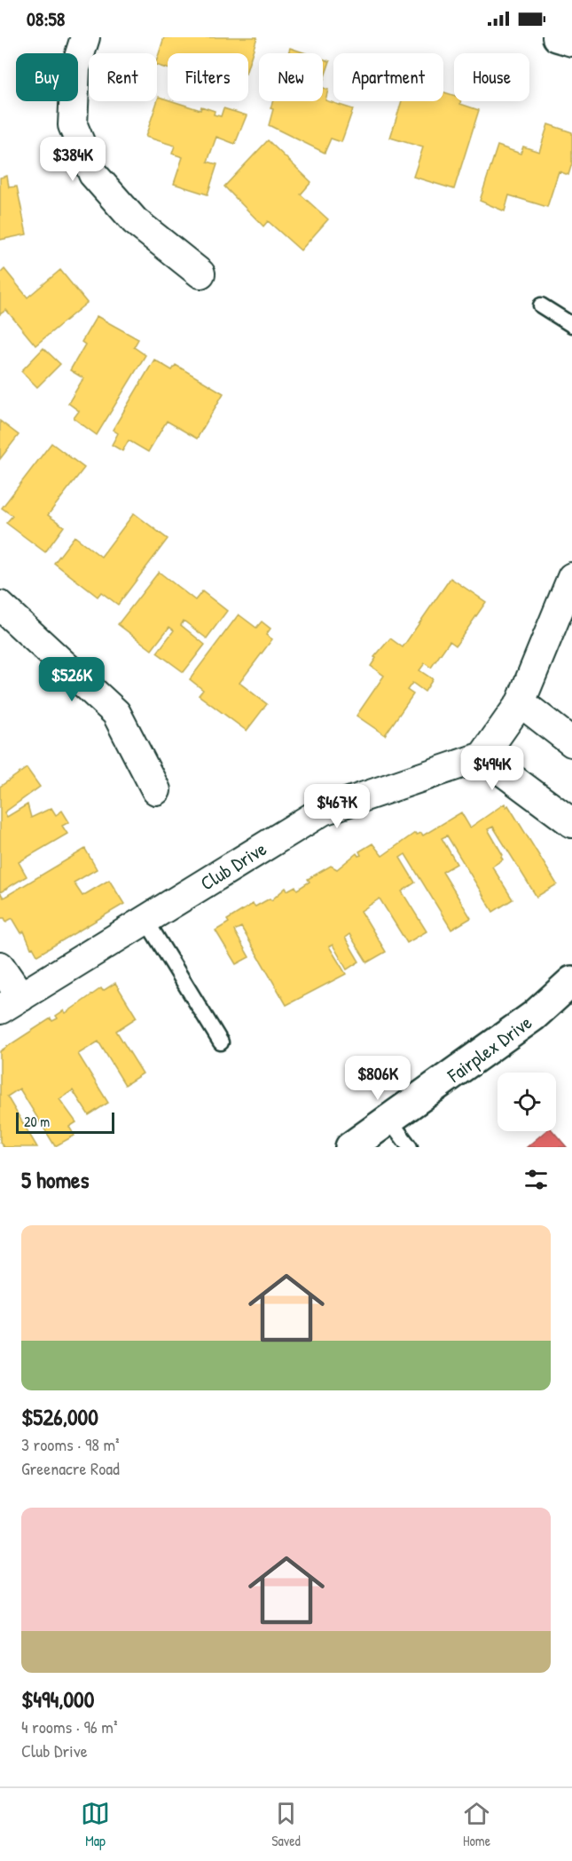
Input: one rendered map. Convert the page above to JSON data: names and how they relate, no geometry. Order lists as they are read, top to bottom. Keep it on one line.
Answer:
{"streets":{"main road":["Fairplex Drive"],"street":["Club Drive"]},"scale_bar":"20 m","page":{"status":"08:58","chip":["Buy","Rent","Filters","New","Apartment","House"],"price":["$384K","$526K","$494K","$467K","$806K"],"scale":"20 m","heading":"5 homes","list":[{"name":"$526,000","note":"3 rooms · 98 m² · Greenacre Road"},{"name":"$494,000","note":"4 rooms · 96 m² · Club Drive"}],"tabs":["Map","Saved","Home"]}}
